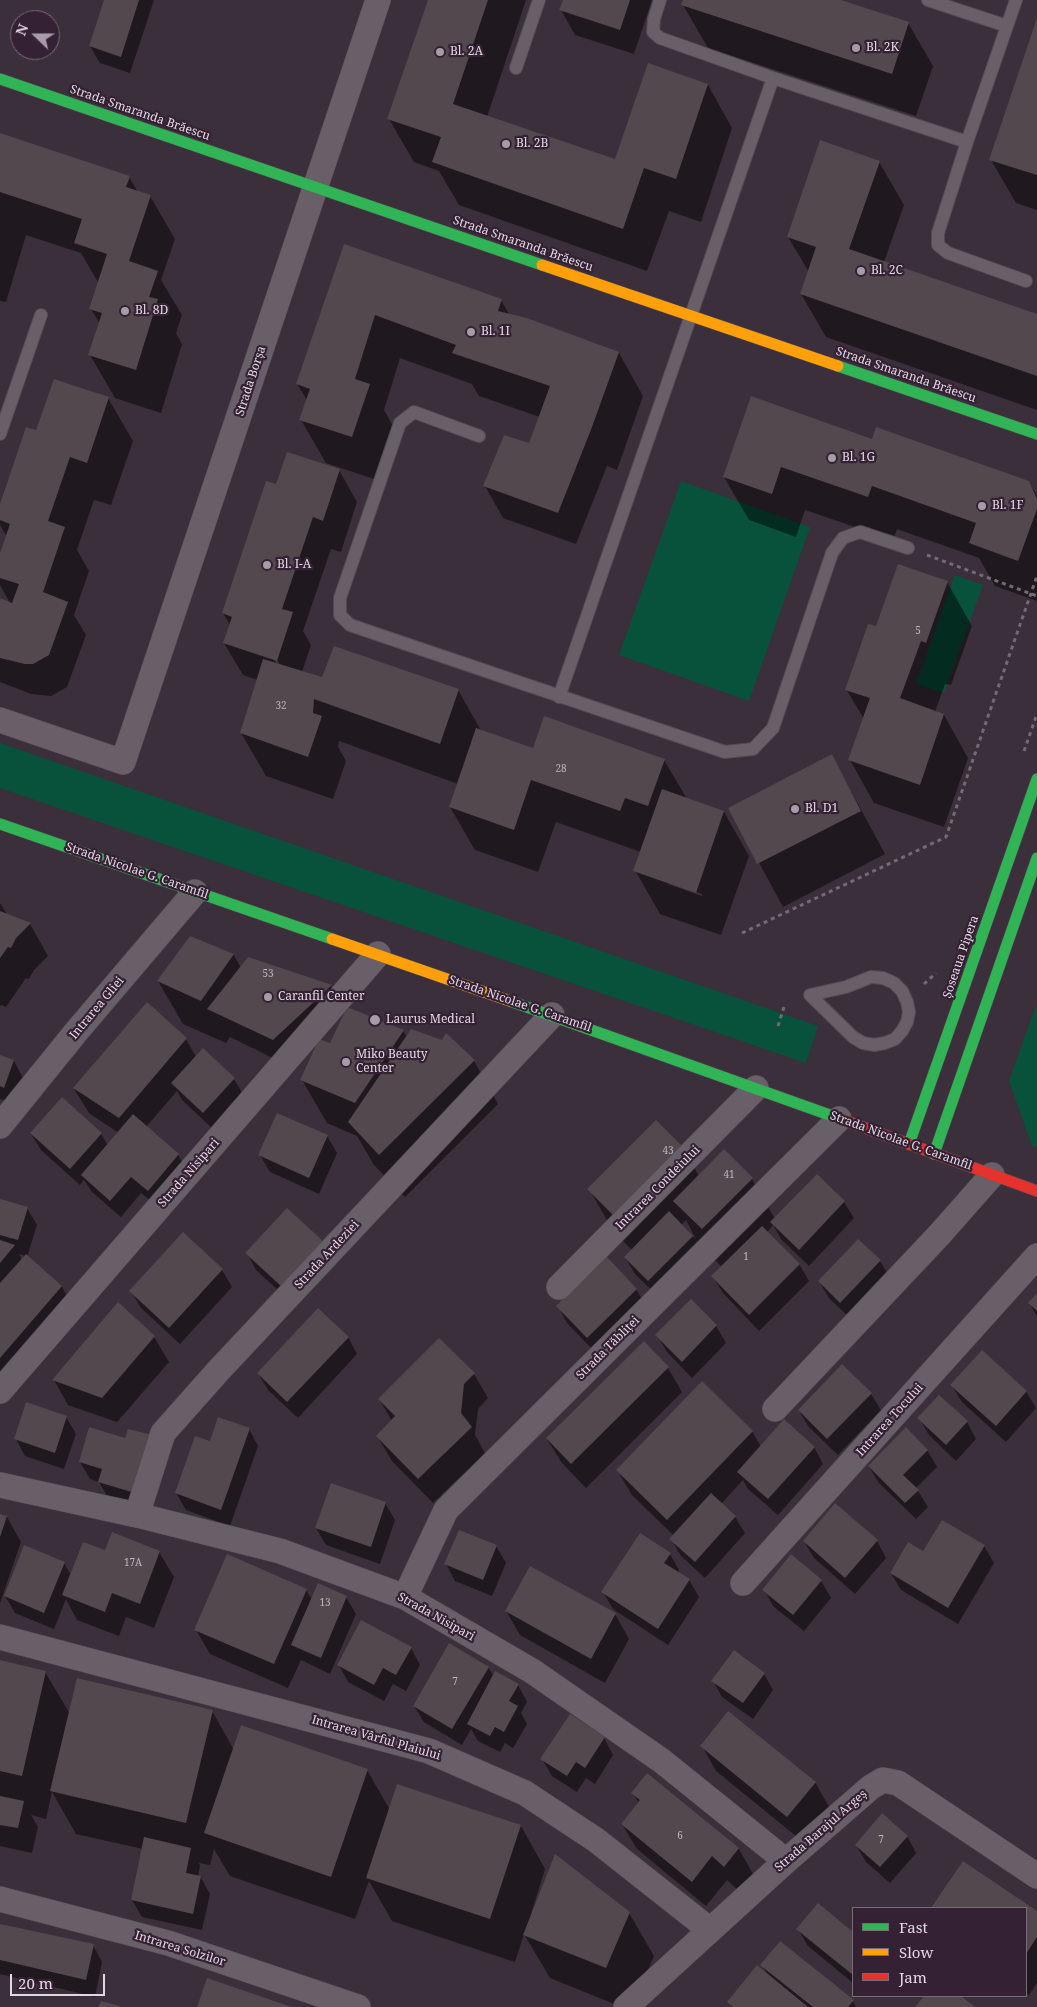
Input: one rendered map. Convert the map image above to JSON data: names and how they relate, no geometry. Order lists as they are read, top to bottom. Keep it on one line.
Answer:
{"streets":{"main road":["Strada Smaranda Brăescu","Strada Nicolae G. Caramfil","Șoseaua Pipera"],"street":["Strada Borșa","Intrarea Gliei","Strada Nisipari","Intrarea Condeiului","Strada Ardeziei","Strada Tăbliței","Intrarea Tocului","Intrarea Vârful Plaiului","Strada Barajul Argeș","Intrarea Solzilor"]},"crossings":[["Strada Smaranda Brăescu","Strada Borșa"],["Strada Nicolae G. Caramfil","Șoseaua Pipera"],["Strada Nicolae G. Caramfil","Intrarea Gliei"],["Strada Nicolae G. Caramfil","Strada Nisipari"],["Strada Nicolae G. Caramfil","Intrarea Condeiului"],["Strada Nicolae G. Caramfil","Strada Ardeziei"],["Strada Nicolae G. Caramfil","Strada Tăbliței"],["Strada Nisipari","Strada Ardeziei"],["Strada Nisipari","Strada Tăbliței"],["Strada Nisipari","Strada Barajul Argeș"],["Intrarea Vârful Plaiului","Strada Barajul Argeș"]],"places":["Bl. 2K","Bl. 2A","Bl. 2B","Bl. 2C","Bl. 8D","Bl. 1I","Bl. 1G","Bl. 1F","Bl. I-A","Bl. D1","Caranfil Center","Laurus Medical","Miko Beauty Center"],"house_numbers":["5","32","28","53","43","41","1","17A","13","7","6","7"],"legend":["Fast","Slow","Jam"],"scale_bar":"20 m","north":"left"}
